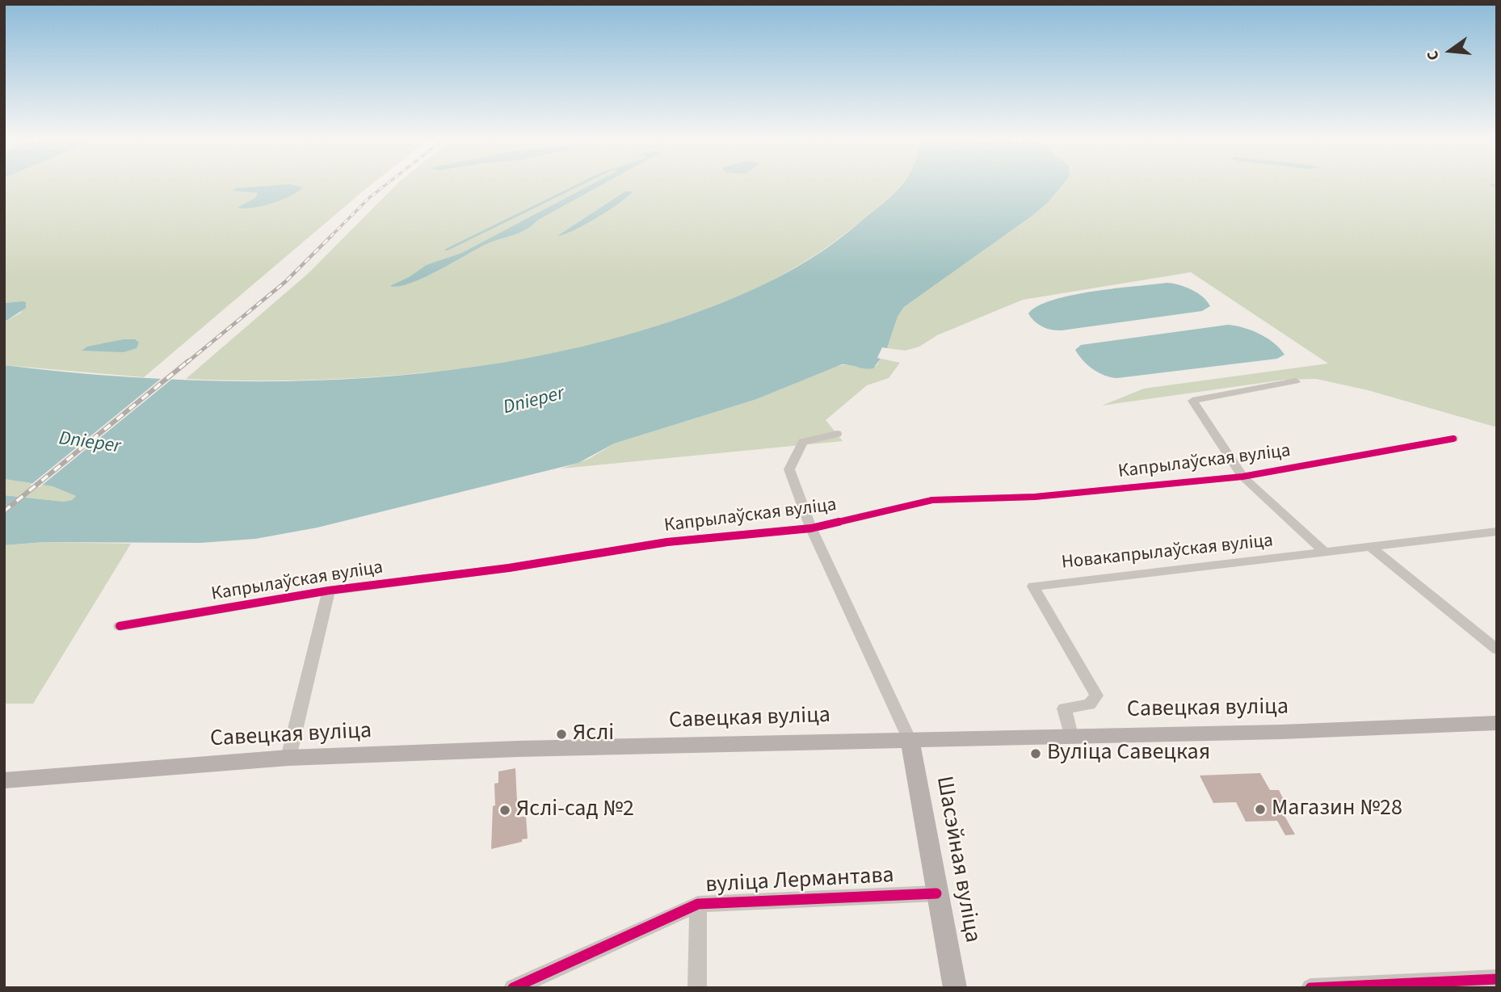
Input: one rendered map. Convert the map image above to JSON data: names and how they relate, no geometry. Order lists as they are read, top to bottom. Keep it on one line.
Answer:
{"streets":{"main road":["Савецкая вуліца","Шасэйная вуліца"],"street":["Капрылаўская вуліца","Новакапрылаўская вуліца","вуліца Лермантава"]},"crossings":[["Новакапрылаўская вуліца","Савецкая вуліца"],["Савецкая вуліца","Шасэйная вуліца"],["Шасэйная вуліца","вуліца Лермантава"]],"water":["Dnieper"],"places":["Яслі","Вуліца Савецкая","Магазин №28","Яслі-сад №2"],"north":"left"}
